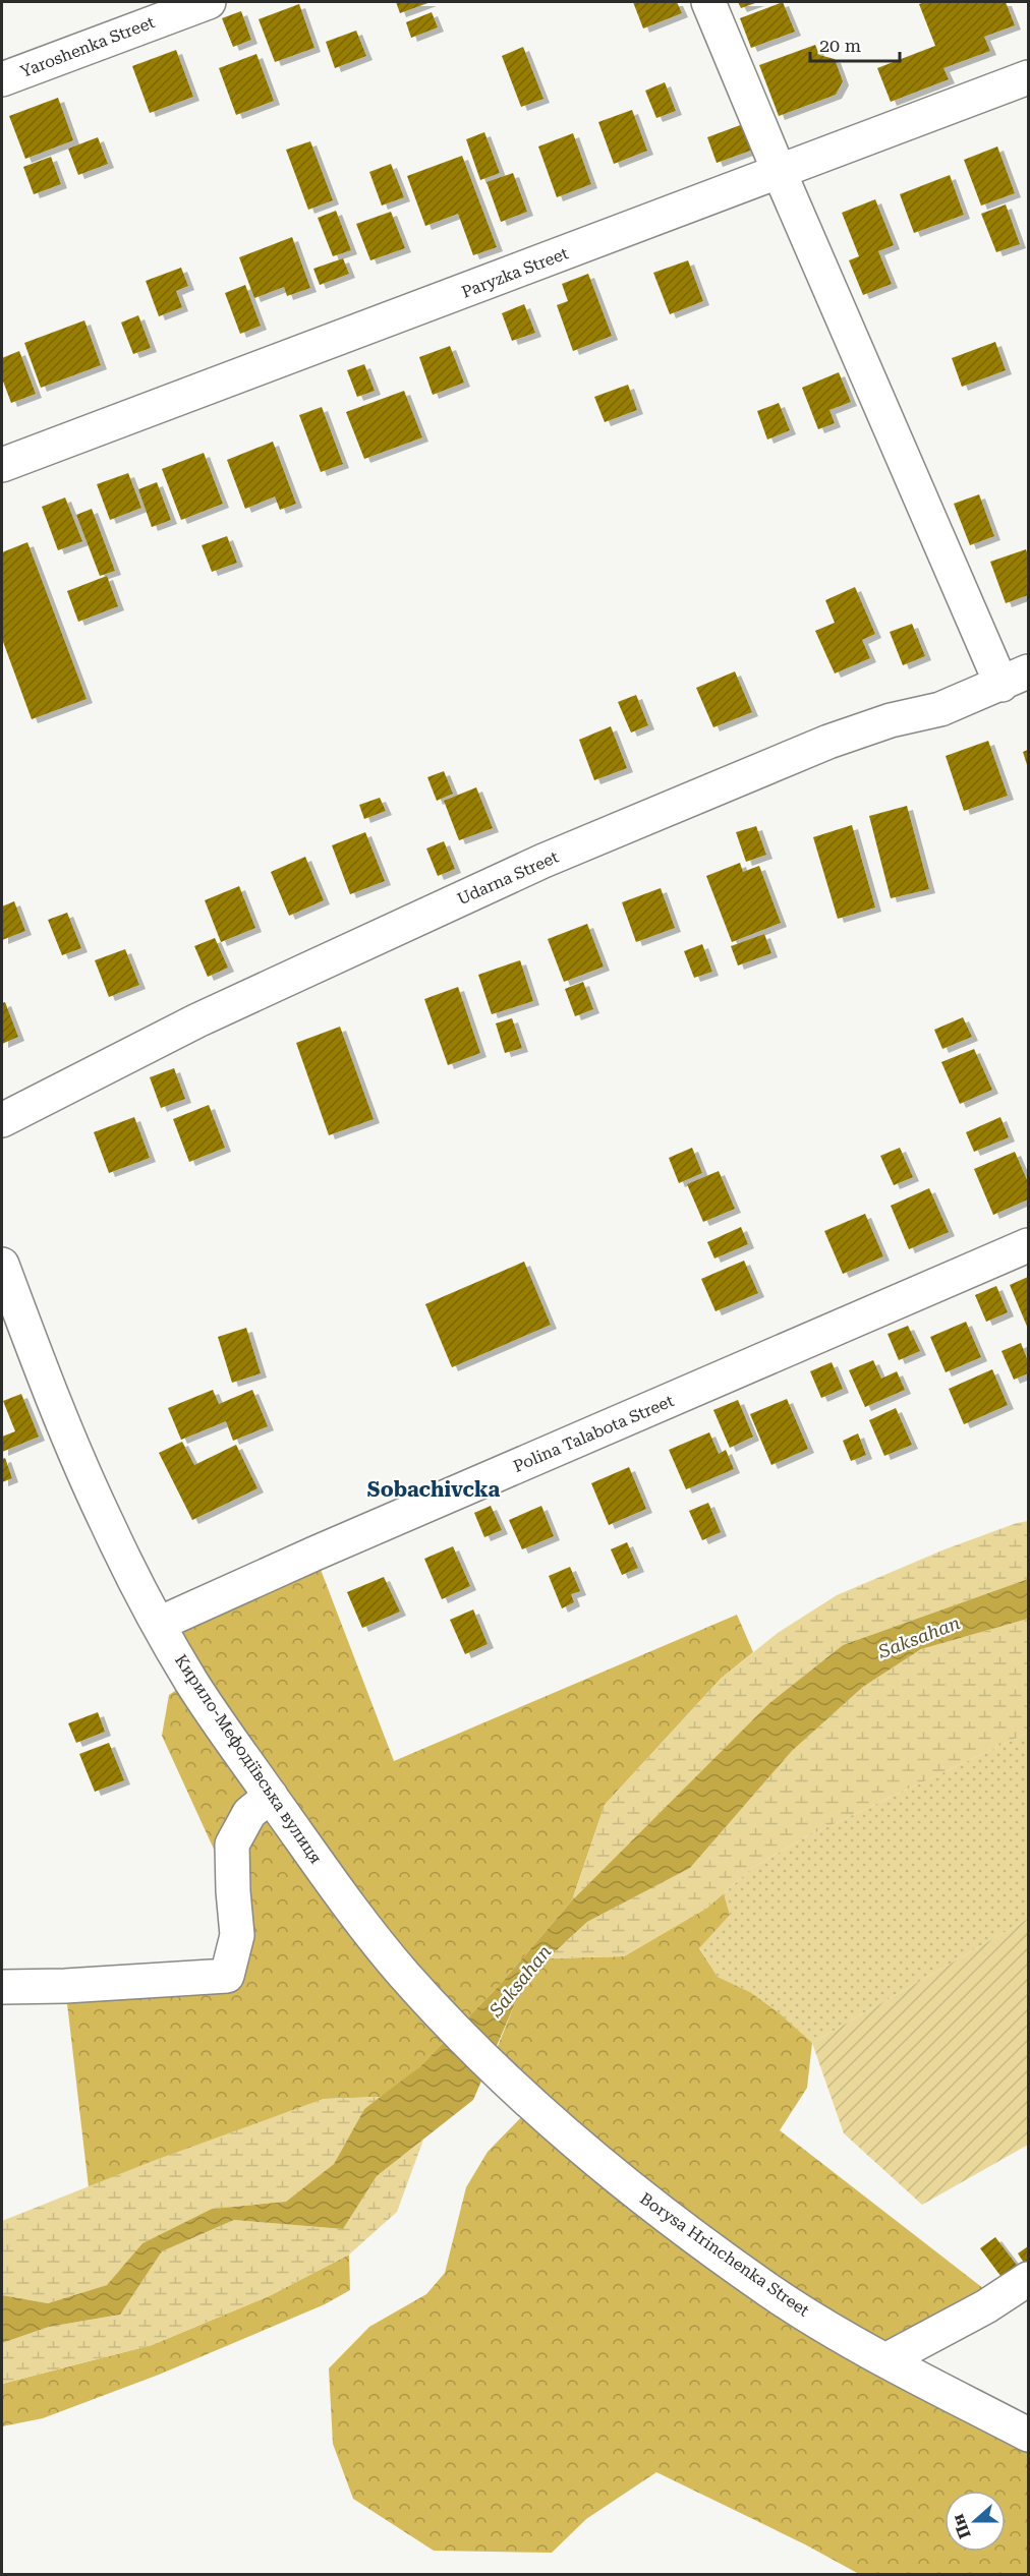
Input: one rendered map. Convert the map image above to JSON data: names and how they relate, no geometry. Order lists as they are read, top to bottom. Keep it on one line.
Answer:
{"streets":{"street":["Yaroshenka Street","Paryzka Street","Udarna Street","Polina Talabota Street","Кирило-Мефодіївська вулиця","Borysa Hrinchenka Street"]},"crossings":[["Polina Talabota Street","Кирило-Мефодіївська вулиця"],["Кирило-Мефодіївська вулиця","Borysa Hrinchenka Street"]],"districts":["Sobachivcka"],"water":["Saksahan"],"scale_bar":"20 m","north":"left"}
